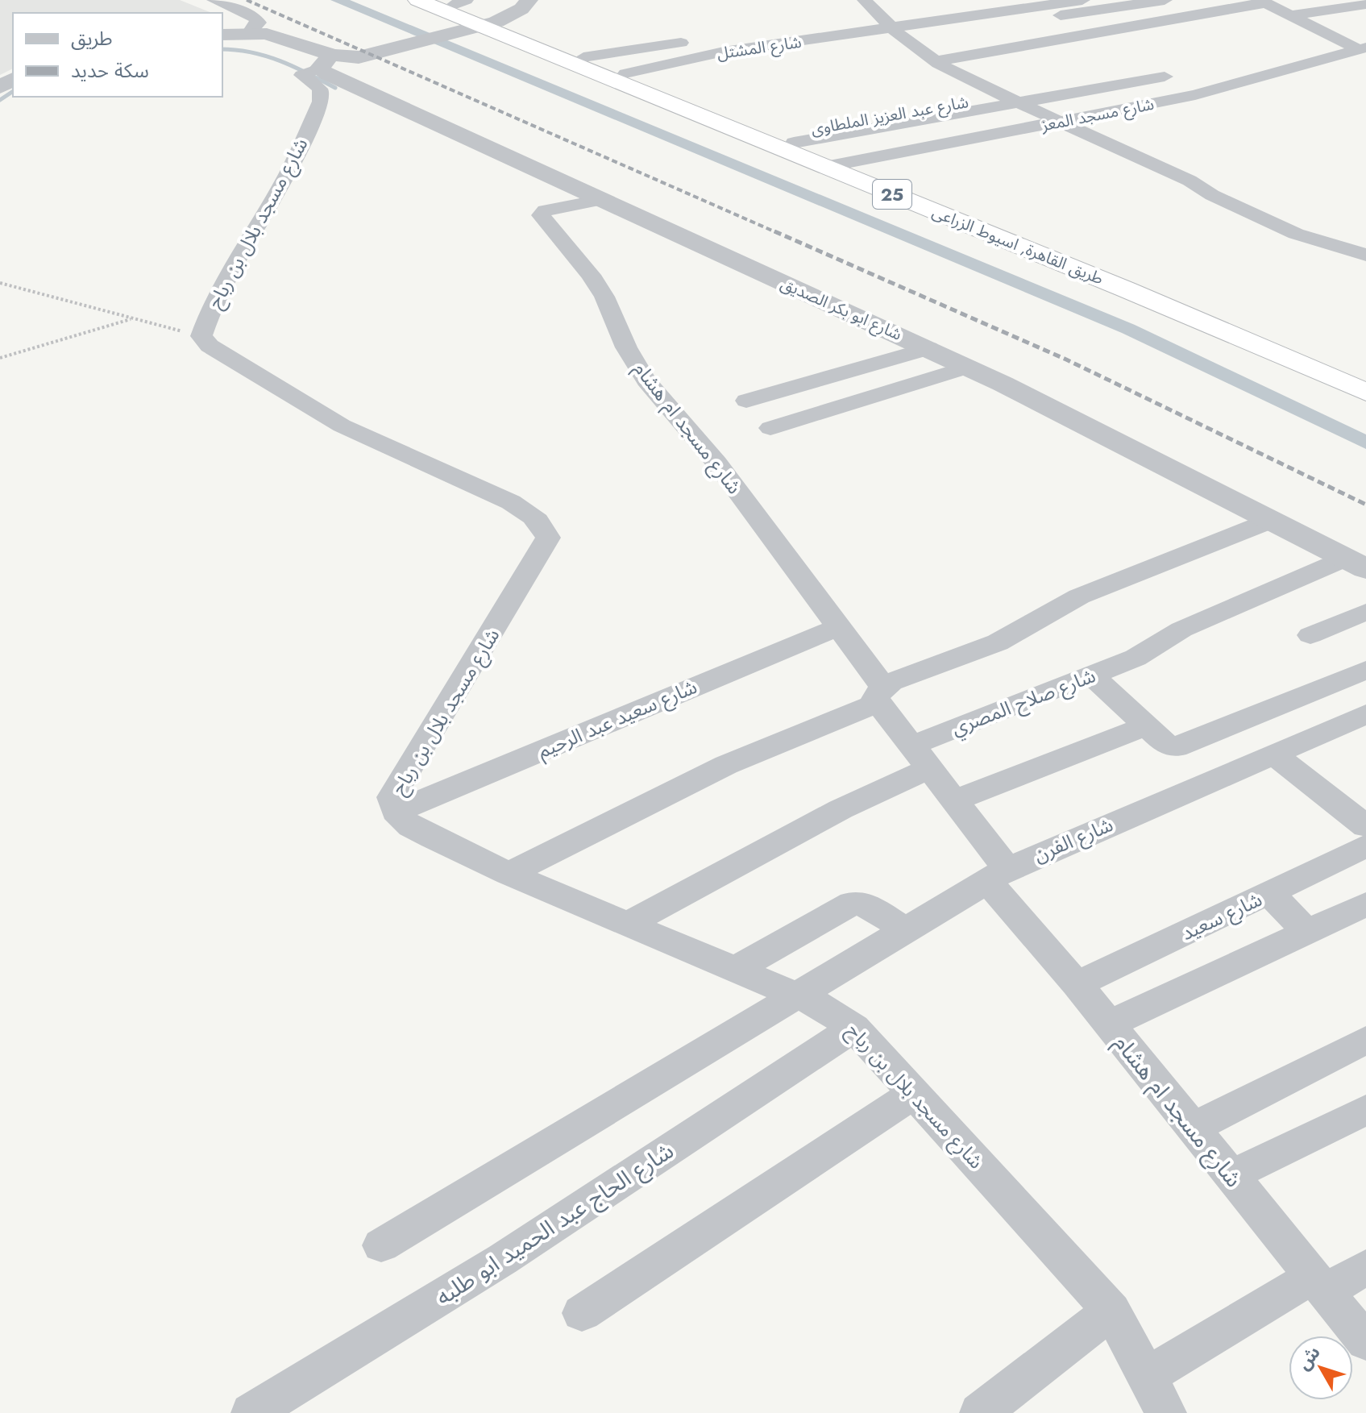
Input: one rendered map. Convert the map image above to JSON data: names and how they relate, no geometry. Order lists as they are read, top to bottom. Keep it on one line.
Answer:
{"streets":{"highway":["25","طريق القاهرة, اسيوط الزراعى"],"street":["شارع المشتل","شارع مسجد المعز","شارع عبد العزيز الملطاوى","شارع مسجد بلال بن رباح","شارع ابو بكر الصديق","شارع مسجد ام هشام","شارع صلاح المصري","شارع سعيد عبد الرحيم","شارع الفرن","شارع سعيد","شارع الحاج عبد الحميد ابو طلبه"]},"crossings":[["شارع المشتل","طريق القاهرة, اسيوط الزراعى"],["شارع مسجد المعز","طريق القاهرة, اسيوط الزراعى"],["شارع عبد العزيز الملطاوى","طريق القاهرة, اسيوط الزراعى"],["شارع مسجد بلال بن رباح","شارع ابو بكر الصديق"],["شارع مسجد بلال بن رباح","شارع صلاح المصري"],["شارع مسجد بلال بن رباح","شارع سعيد عبد الرحيم"],["شارع مسجد بلال بن رباح","شارع الفرن"],["شارع مسجد بلال بن رباح","شارع الحاج عبد الحميد ابو طلبه"],["شارع ابو بكر الصديق","شارع مسجد ام هشام"],["شارع ابو بكر الصديق","شارع صلاح المصري"],["شارع مسجد ام هشام","شارع صلاح المصري"],["شارع مسجد ام هشام","شارع سعيد عبد الرحيم"],["شارع مسجد ام هشام","شارع الفرن"],["شارع مسجد ام هشام","شارع سعيد"]],"legend":["طريق","سكة حديد"],"north":"top left"}
